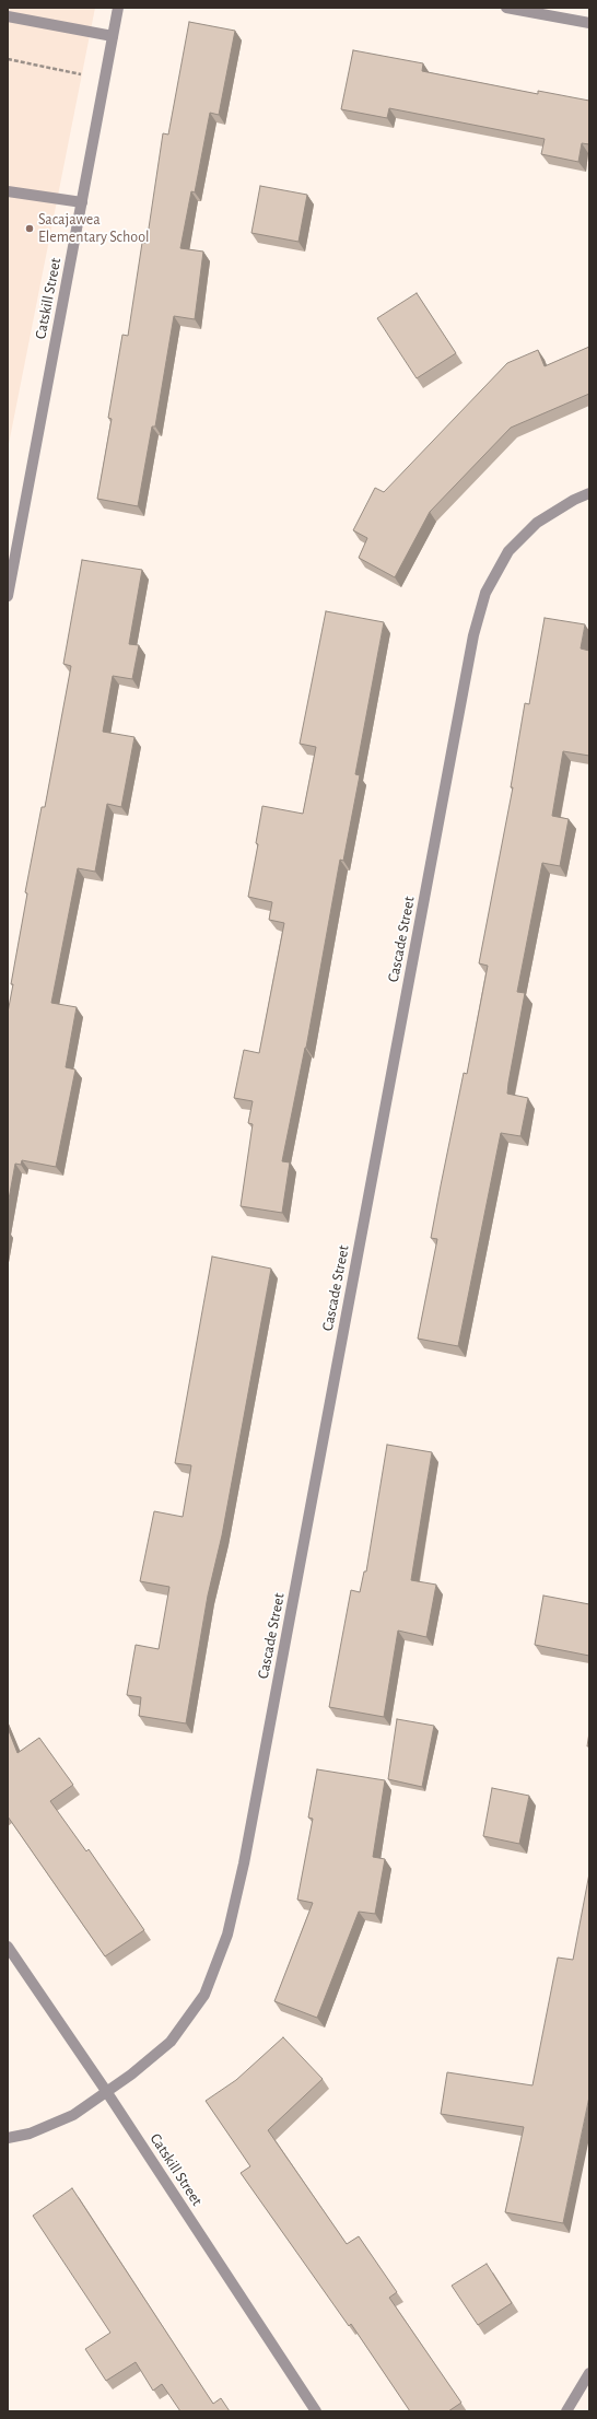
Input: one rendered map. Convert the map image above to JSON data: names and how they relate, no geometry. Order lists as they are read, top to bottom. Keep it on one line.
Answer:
{"streets":{"street":["Catskill Street","Cascade Street"]},"crossings":[["Catskill Street","Cascade Street"]],"places":["Sacajawea Elementary School"]}
